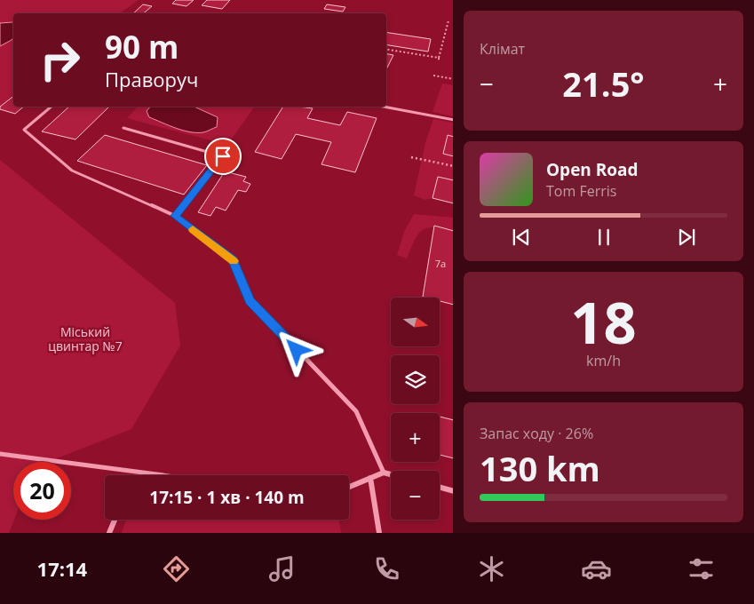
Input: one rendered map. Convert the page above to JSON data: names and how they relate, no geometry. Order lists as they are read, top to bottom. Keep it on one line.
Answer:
{"parks":["Міський цвинтар №7"],"house_numbers":["7а"],"north":"right","page":{"tile":["Клімат",["18","km/h"],["Запас ходу · 26%","130 km"]],"turn":["90 m","Праворуч"],"heat":["−","21.5°","+"],"song":["Open Road","Tom Ferris"],"map_buttons":["+","−"],"limit":"20","trip":"17:15 · 1 хв · 140 m","tabs":"17:14"}}
